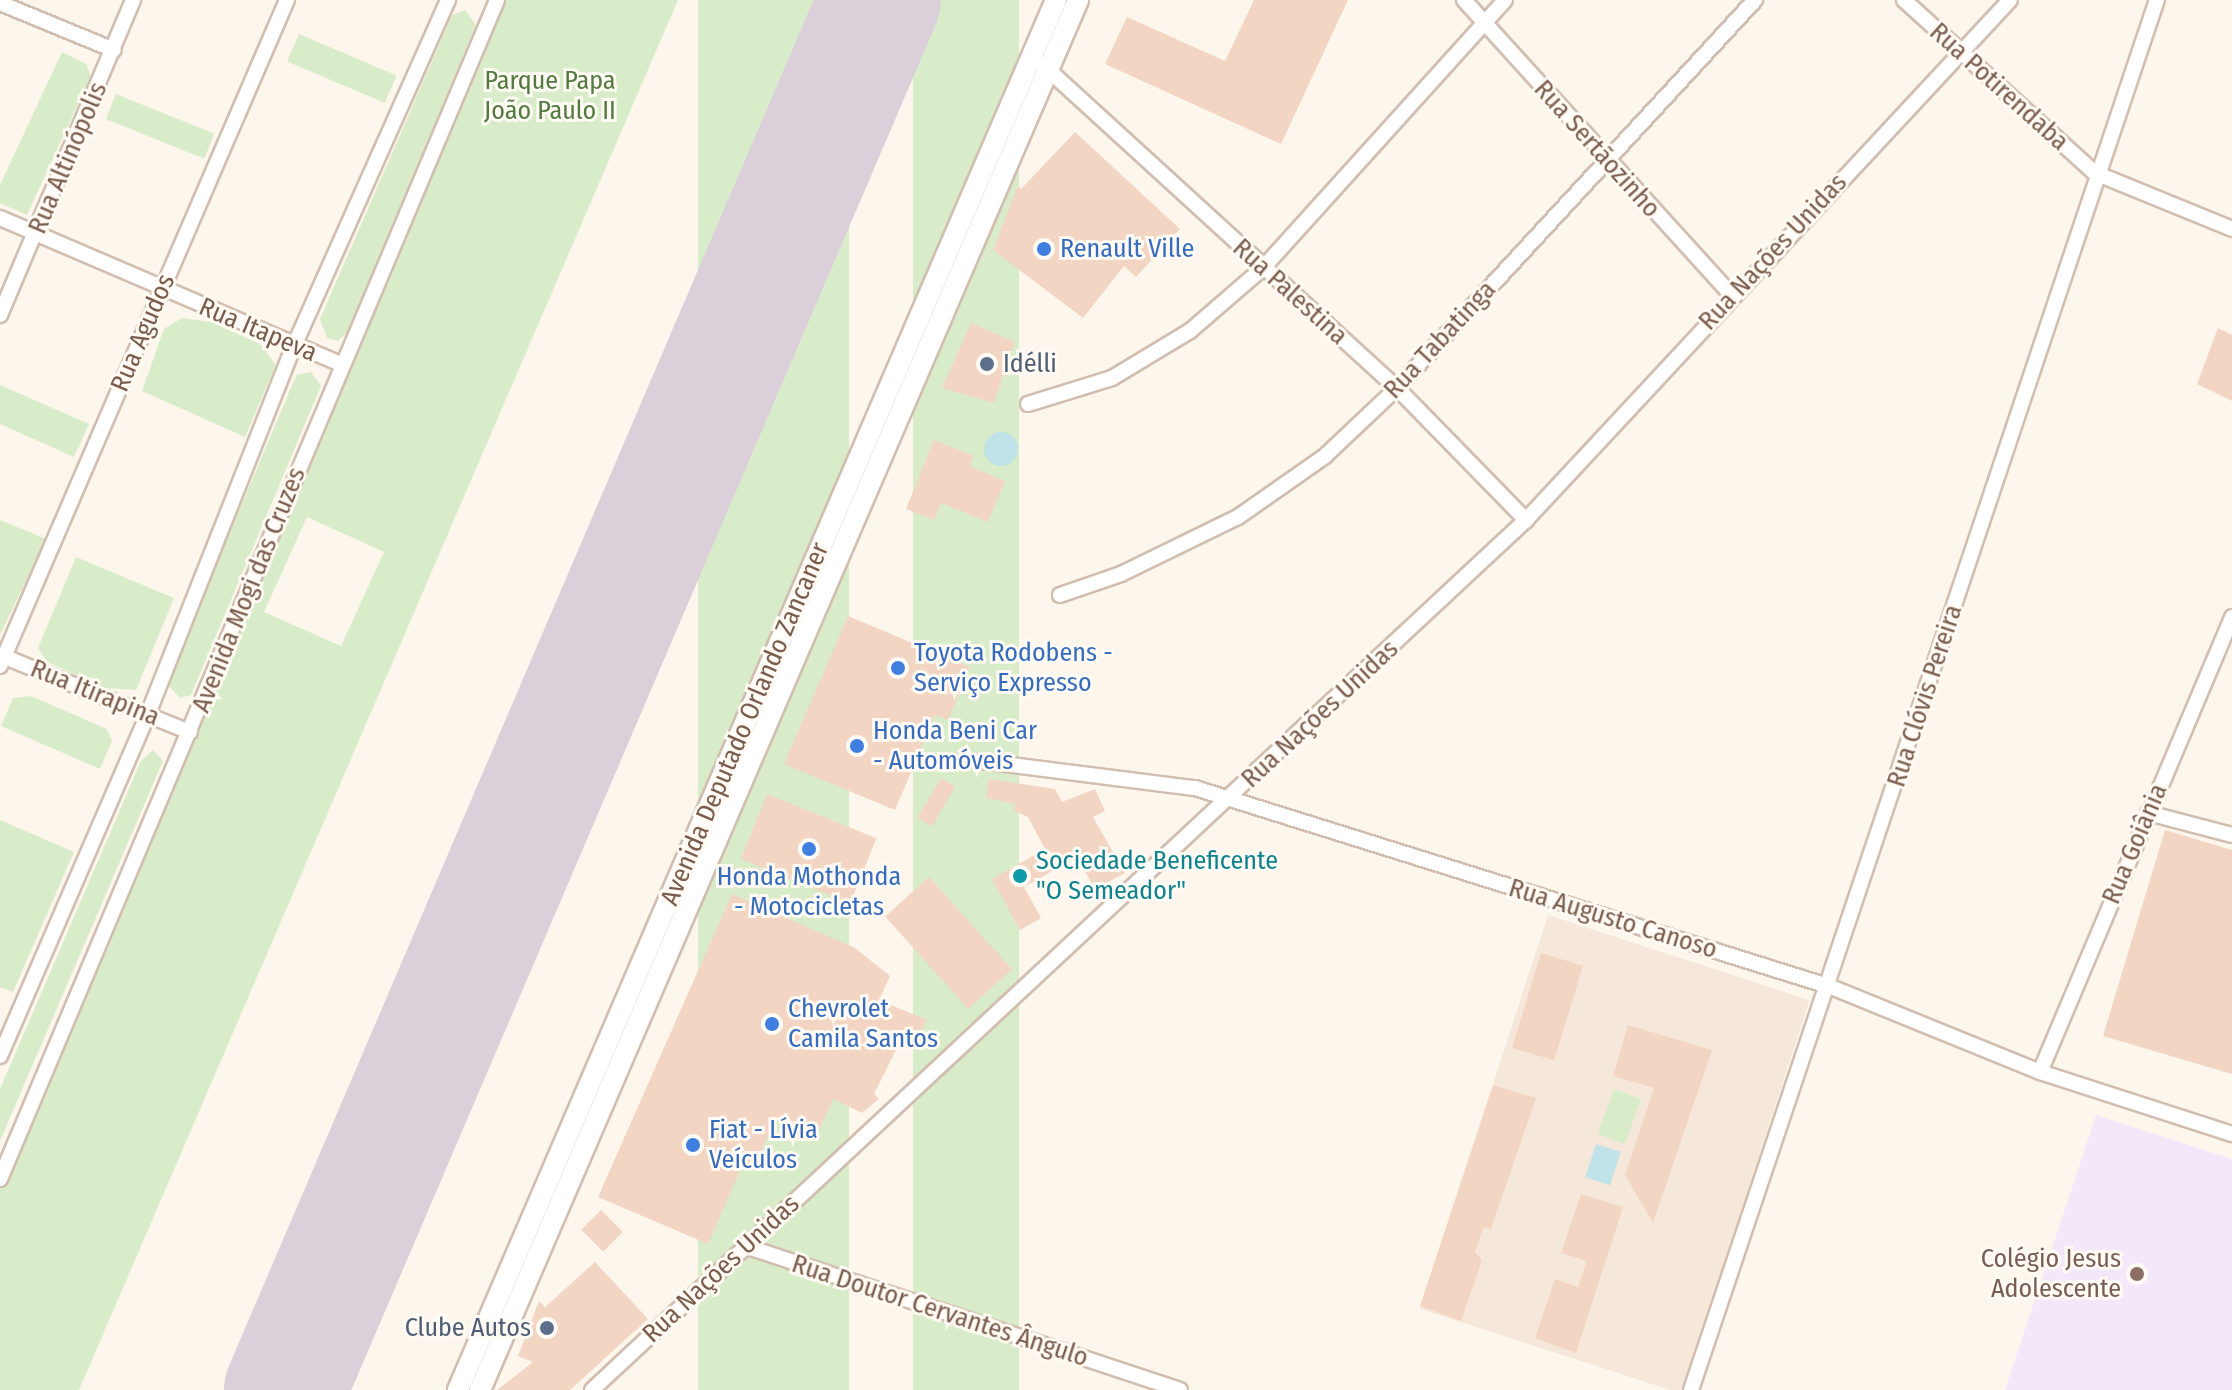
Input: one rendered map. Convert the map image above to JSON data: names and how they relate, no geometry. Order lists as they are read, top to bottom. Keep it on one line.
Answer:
{"streets":{"main road":["Avenida Deputado Orlando Zancaner"],"street":["Rua Potirendaba","Rua Sertãozinho","Rua Altinópolis","Rua Nações Unidas","Rua Palestina","Rua Itapeva","Rua Agudos","Rua Tabatinga","Avenida Mogi das Cruzes","Rua Itirapina","Rua Clóvis Pereira","Rua Goiânia","Rua Augusto Canoso","Rua Doutor Cervantes Ângulo"]},"crossings":[["Rua Potirendaba","Rua Nações Unidas"],["Rua Potirendaba","Rua Clóvis Pereira"],["Rua Sertãozinho","Rua Nações Unidas"],["Rua Sertãozinho","Rua Tabatinga"],["Rua Altinópolis","Rua Itapeva"],["Rua Nações Unidas","Rua Palestina"],["Rua Nações Unidas","Rua Augusto Canoso"],["Rua Nações Unidas","Rua Doutor Cervantes Ângulo"],["Rua Palestina","Rua Tabatinga"],["Rua Palestina","Avenida Deputado Orlando Zancaner"],["Rua Itapeva","Rua Agudos"],["Rua Itapeva","Avenida Mogi das Cruzes"],["Rua Agudos","Rua Itirapina"],["Avenida Mogi das Cruzes","Rua Itirapina"],["Rua Clóvis Pereira","Rua Augusto Canoso"],["Rua Goiânia","Rua Augusto Canoso"]],"parks":["Parque Papa João Paulo II"],"places":["Renault Ville","Idélli","Toyota Rodobens - Serviço Expresso","Honda Beni Car - Automóveis","Honda Mothonda - Motocicletas","Sociedade Beneficente \"O Semeador\"","Chevrolet Camila Santos","Fiat - Lívia Veículos","Colégio Jesus Adolescente","Clube Autos"]}
